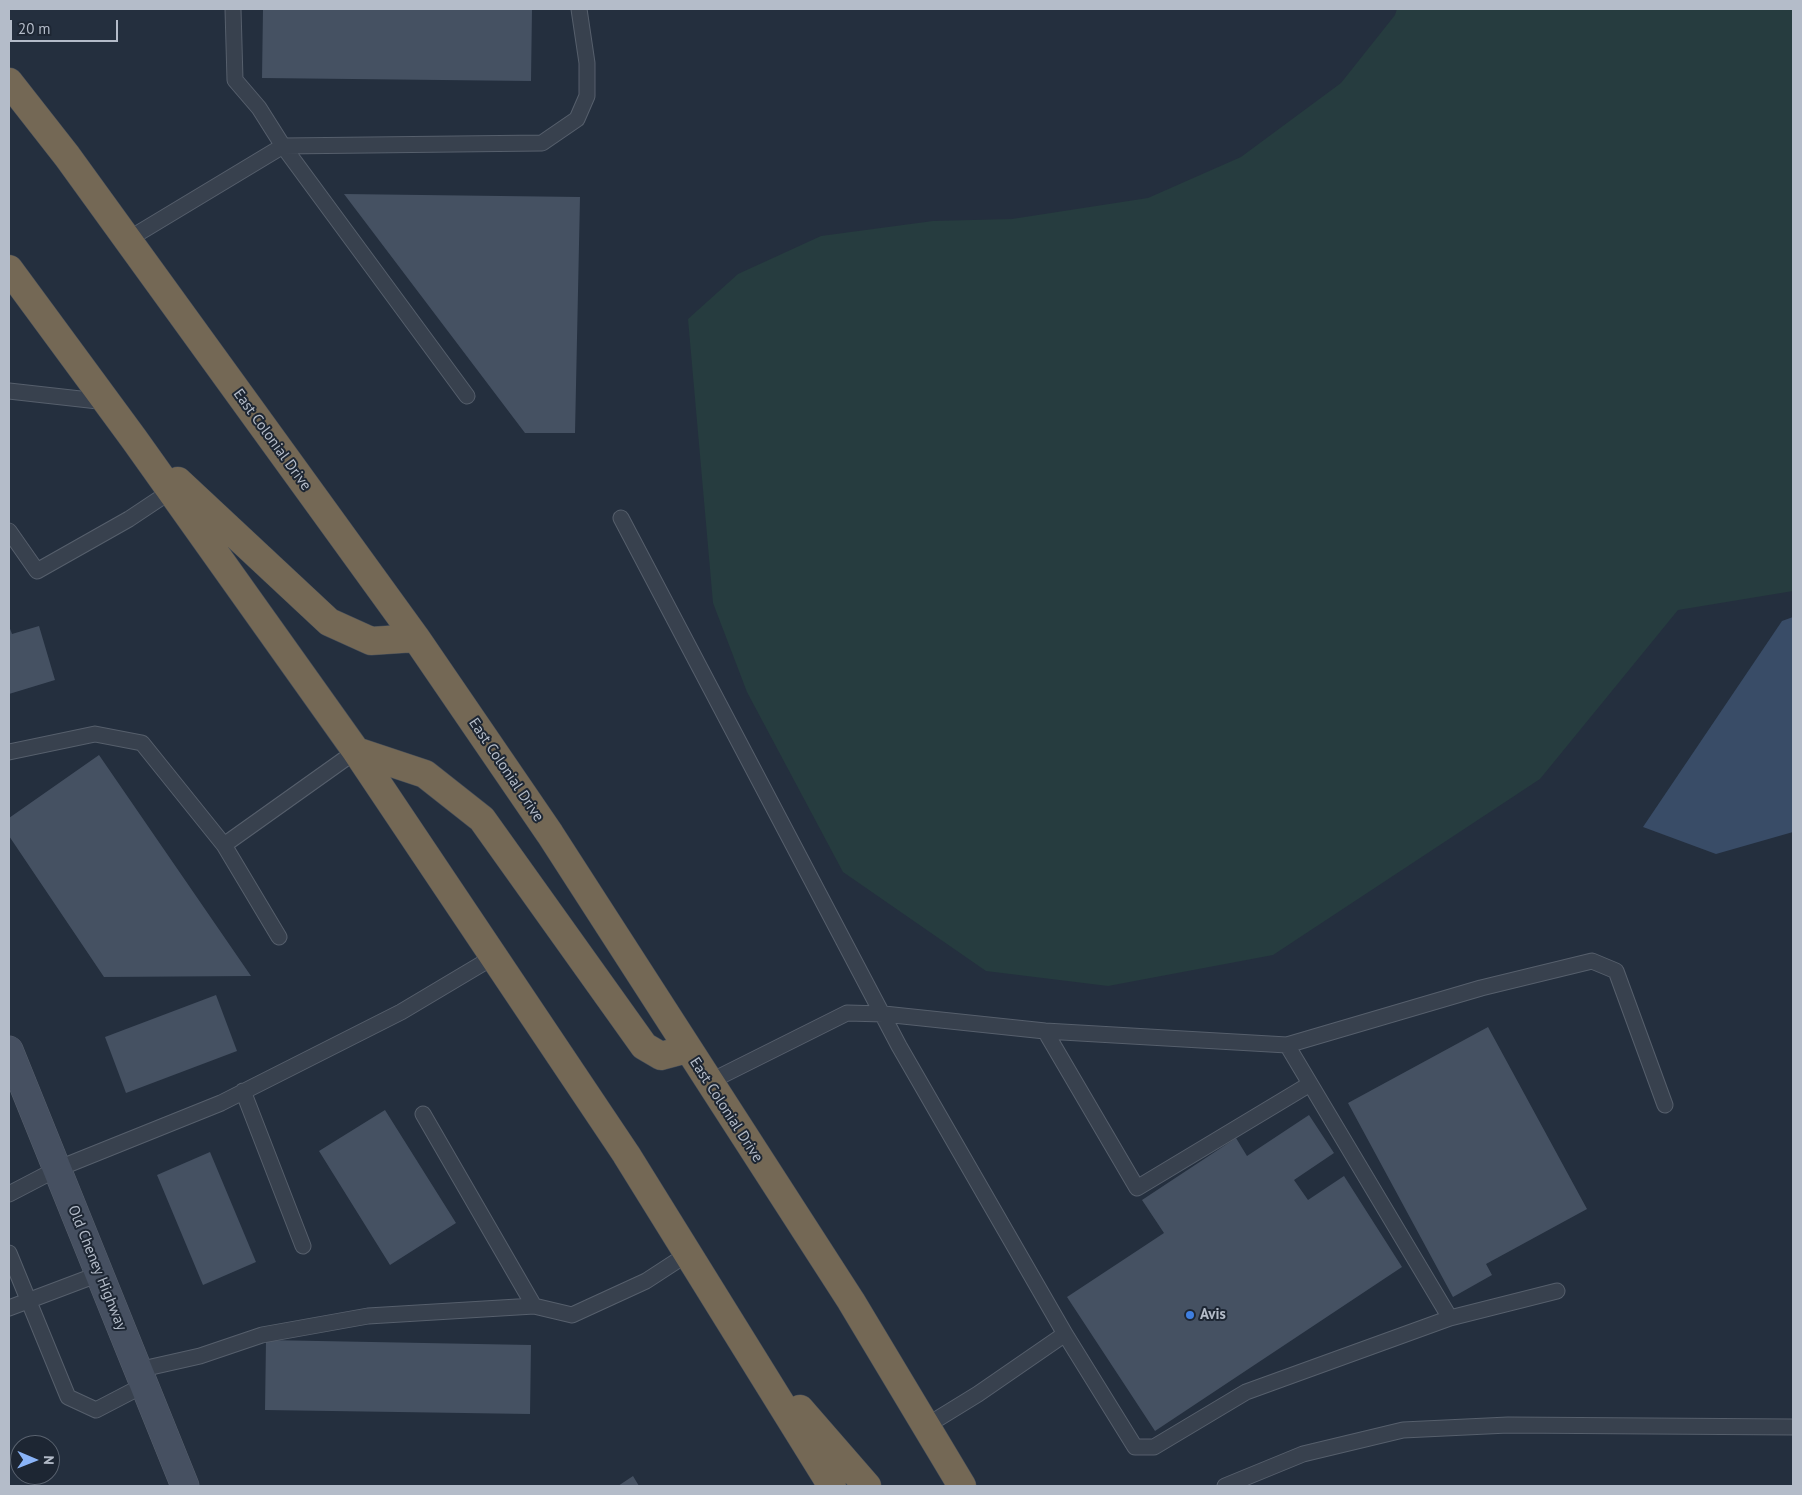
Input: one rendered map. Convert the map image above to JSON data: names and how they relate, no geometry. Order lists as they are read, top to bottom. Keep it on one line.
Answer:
{"streets":{"highway":["East Colonial Drive"],"street":["Old Cheney Highway"]},"places":["Avis"],"scale_bar":"20 m","north":"right"}
